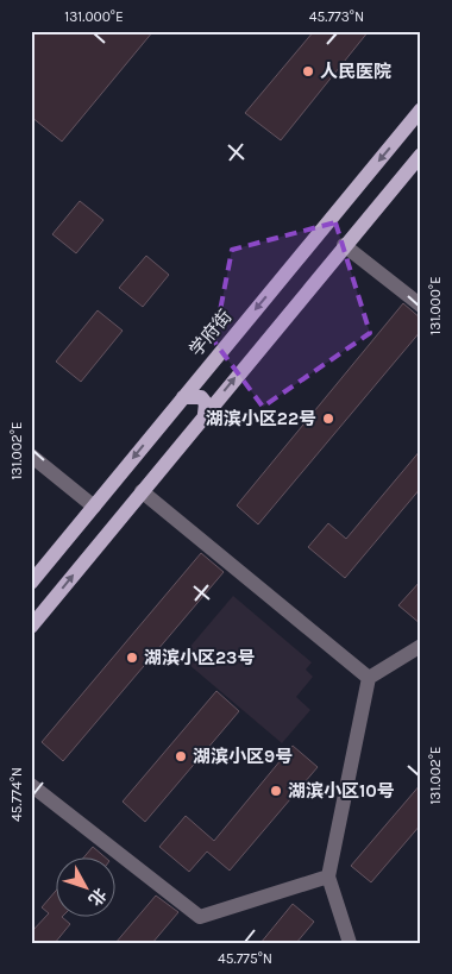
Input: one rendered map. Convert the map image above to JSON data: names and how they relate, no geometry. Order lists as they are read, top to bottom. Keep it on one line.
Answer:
{"streets":{"main road":["学府街"]},"places":["人民医院","湖滨小区22号","湖滨小区23号","湖滨小区9号","湖滨小区10号"],"north":"bottom right","coordinates":["131.000°E","45.773°N","131.002°E","45.774°N","45.775°N"]}
